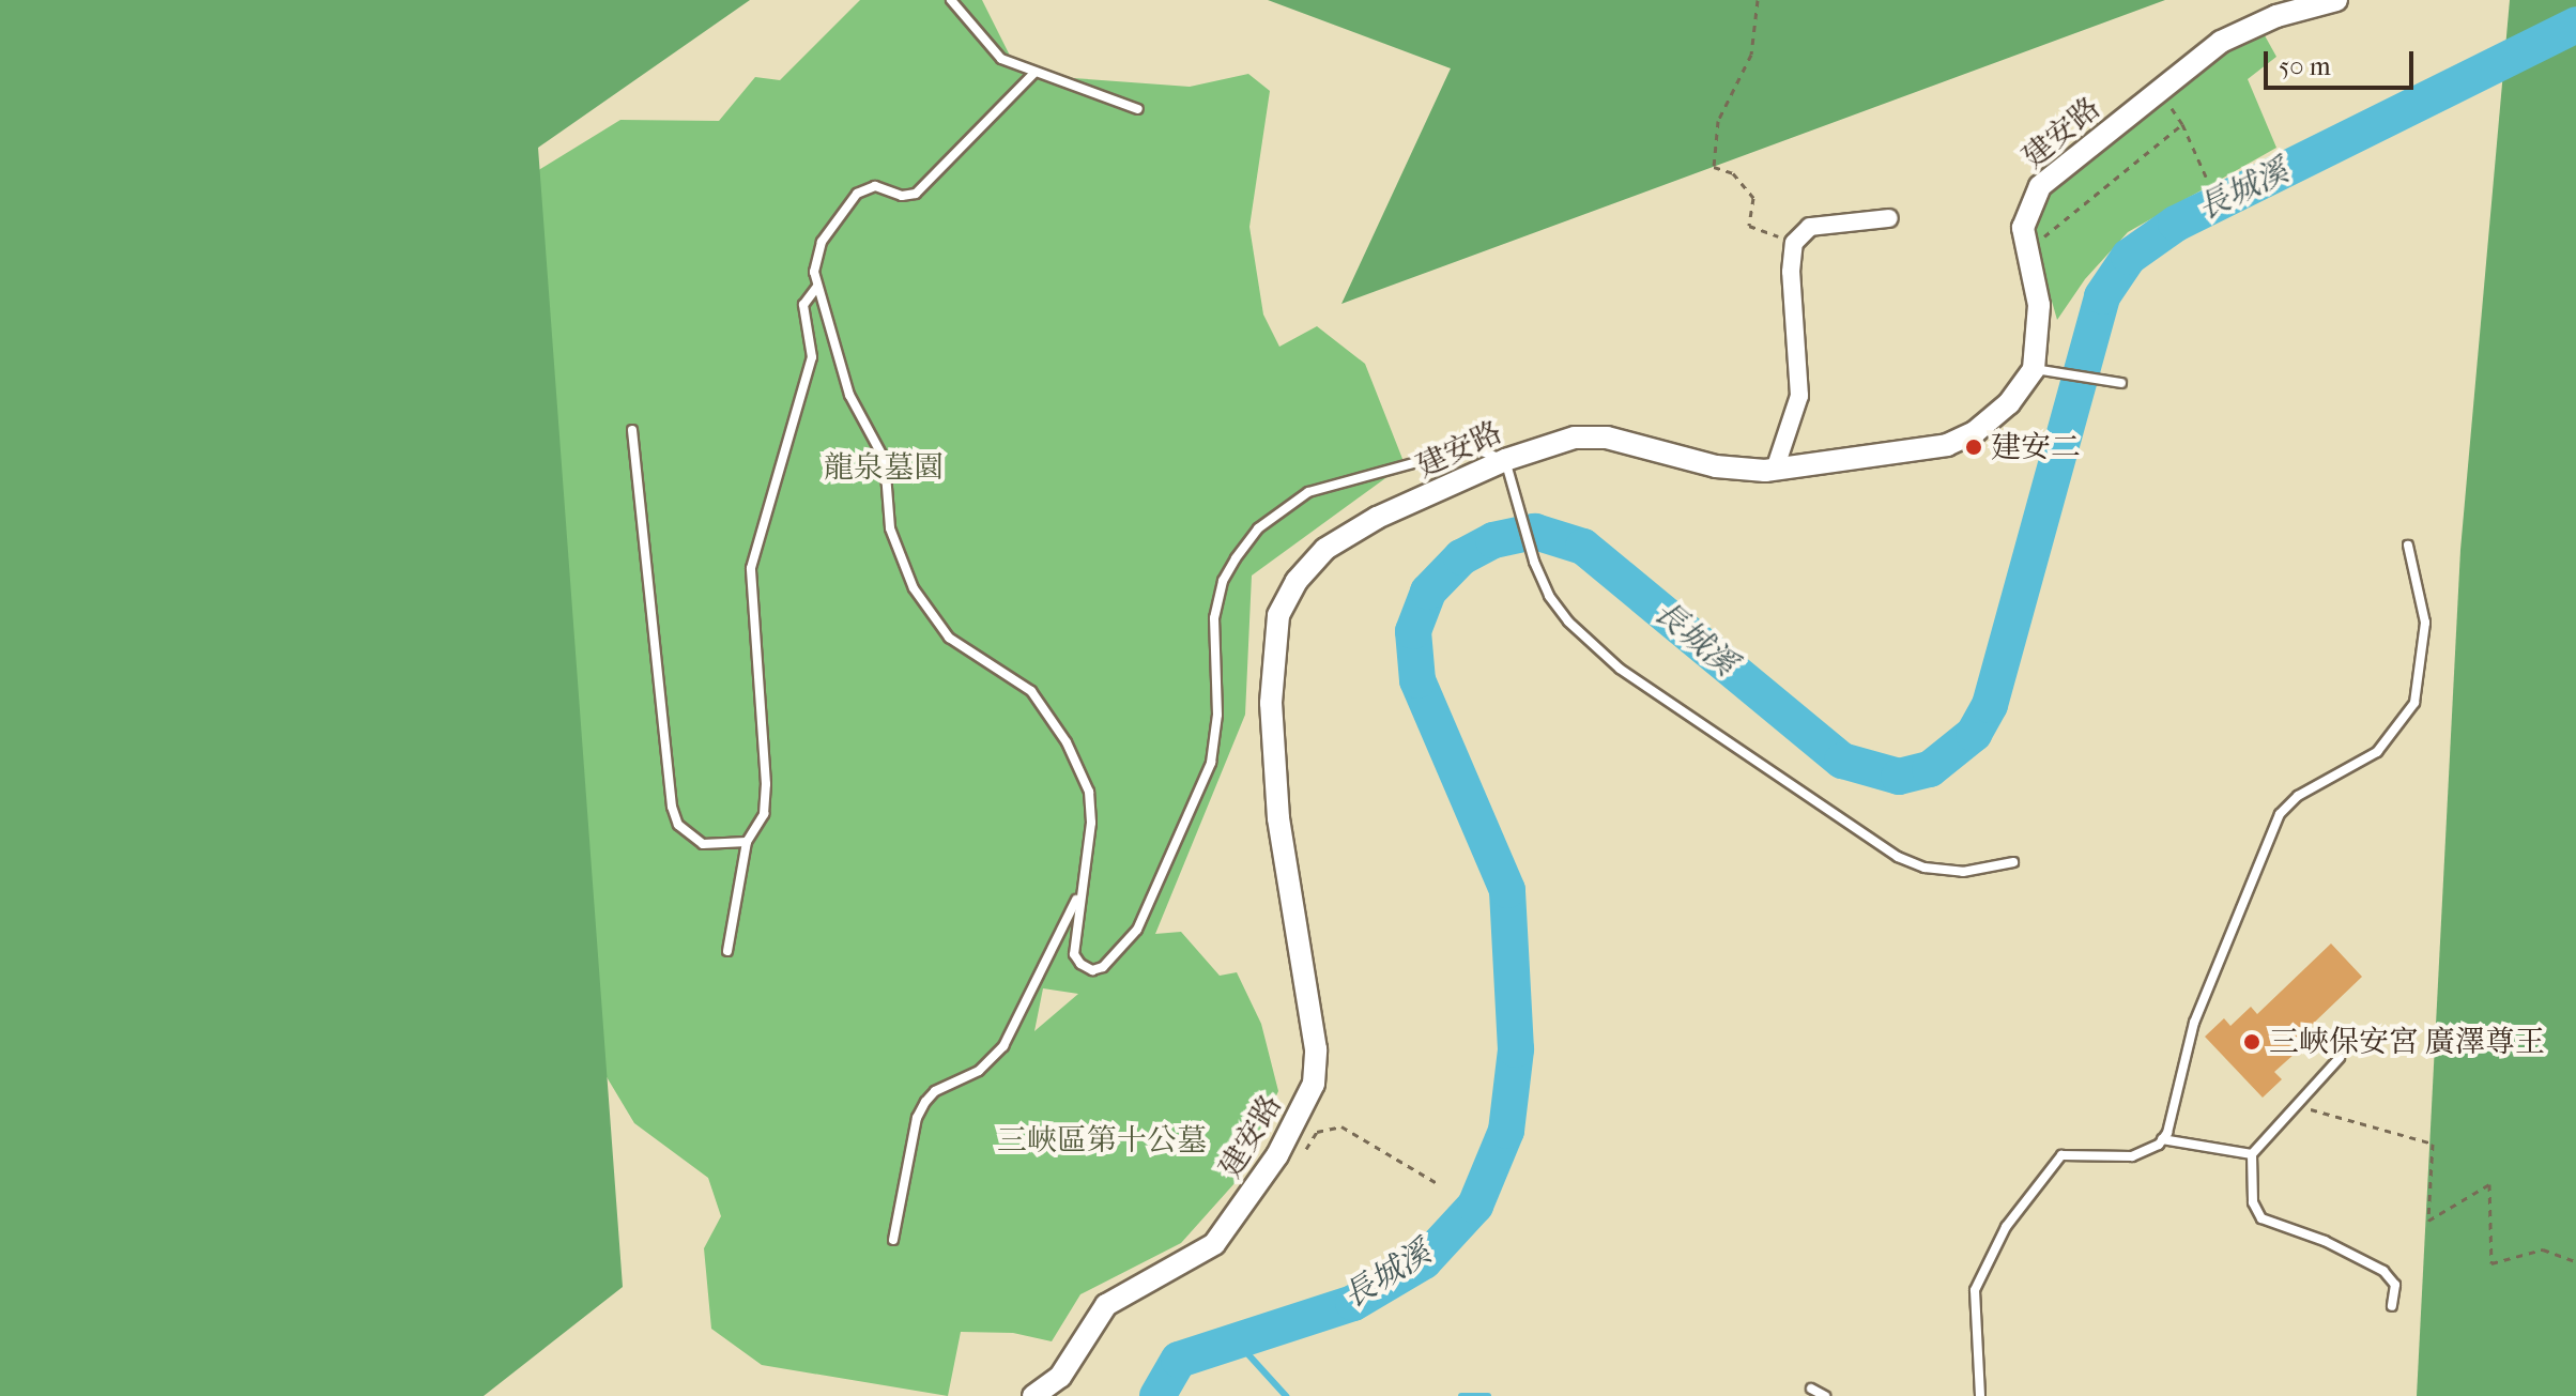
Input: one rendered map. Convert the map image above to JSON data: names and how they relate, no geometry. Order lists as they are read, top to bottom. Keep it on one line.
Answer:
{"streets":{"street":["建安路"]},"water":["長城溪"],"parks":["龍泉墓園","三峽區第十公墓"],"places":["建安二","三峽保安宮 廣澤尊王"],"scale_bar":"50 m"}
